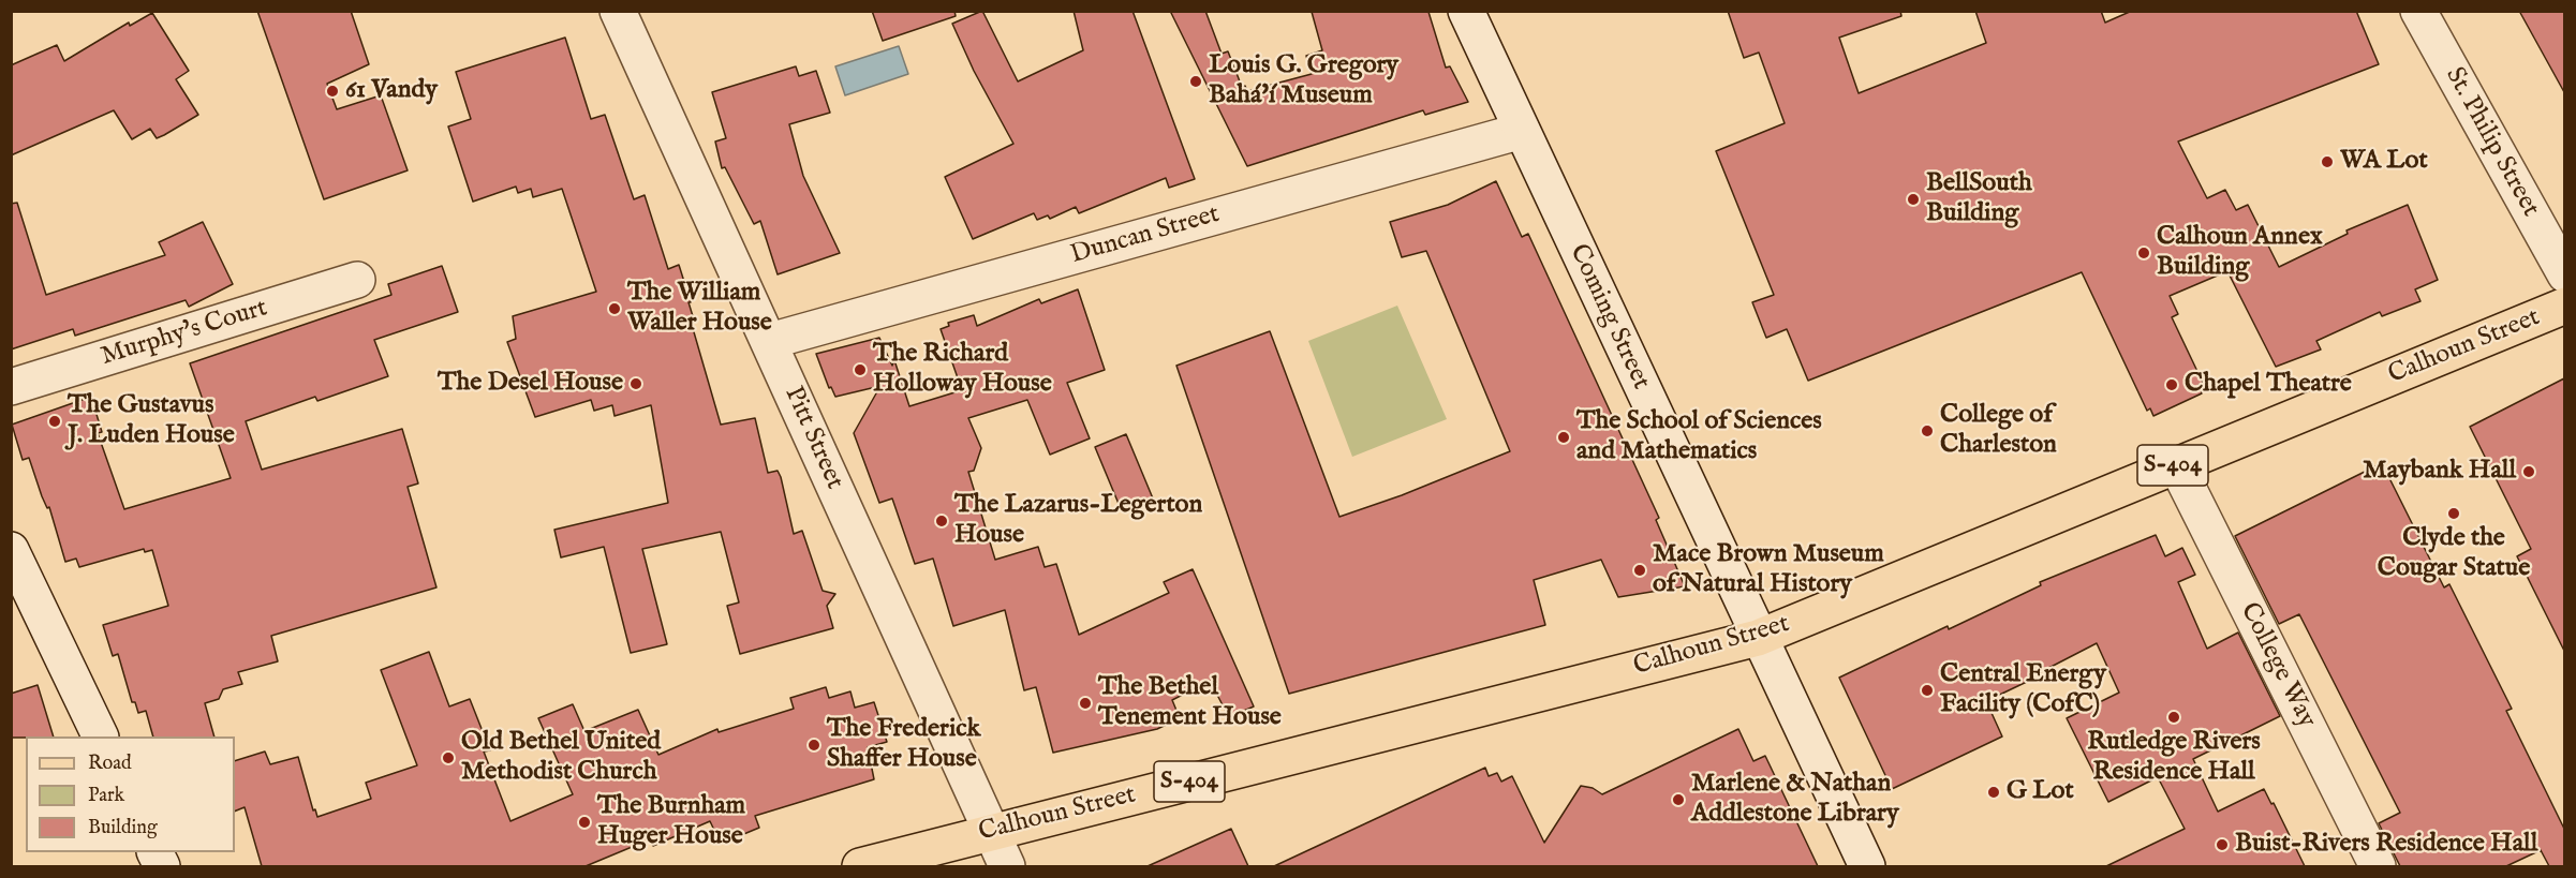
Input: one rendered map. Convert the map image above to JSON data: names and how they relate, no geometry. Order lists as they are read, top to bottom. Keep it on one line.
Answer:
{"streets":{"main road":["Calhoun Street","S-404"],"street":["St. Philip Street","Duncan Street","Coming Street","Murphy's Court","Pitt Street","College Way"]},"crossings":[["Duncan Street","Coming Street"],["Duncan Street","Pitt Street"],["Coming Street","Calhoun Street"],["Calhoun Street","Pitt Street"],["Calhoun Street","College Way"]],"places":["Louis G. Gregory Bahá'í Museum","61 Vandy","WA Lot","BellSouth Building","Calhoun Annex Building","The William Waller House","The Richard Holloway House","The Desel House","Chapel Theatre","The Gustavus J. Luden House","College of Charleston","The School of Sciences and Mathematics","Maybank Hall","Clyde the Cougar Statue","The Lazarus-Legerton House","Mace Brown Museum of Natural History","Central Energy Facility (CofC)","The Bethel Tenement House","Rutledge Rivers Residence Hall","The Frederick Shaffer House","Old Bethel United Methodist Church","G Lot","Marlene & Nathan Addlestone Library","The Burnham Huger House","Buist-Rivers Residence Hall"],"legend":["Road","Park","Building"]}
